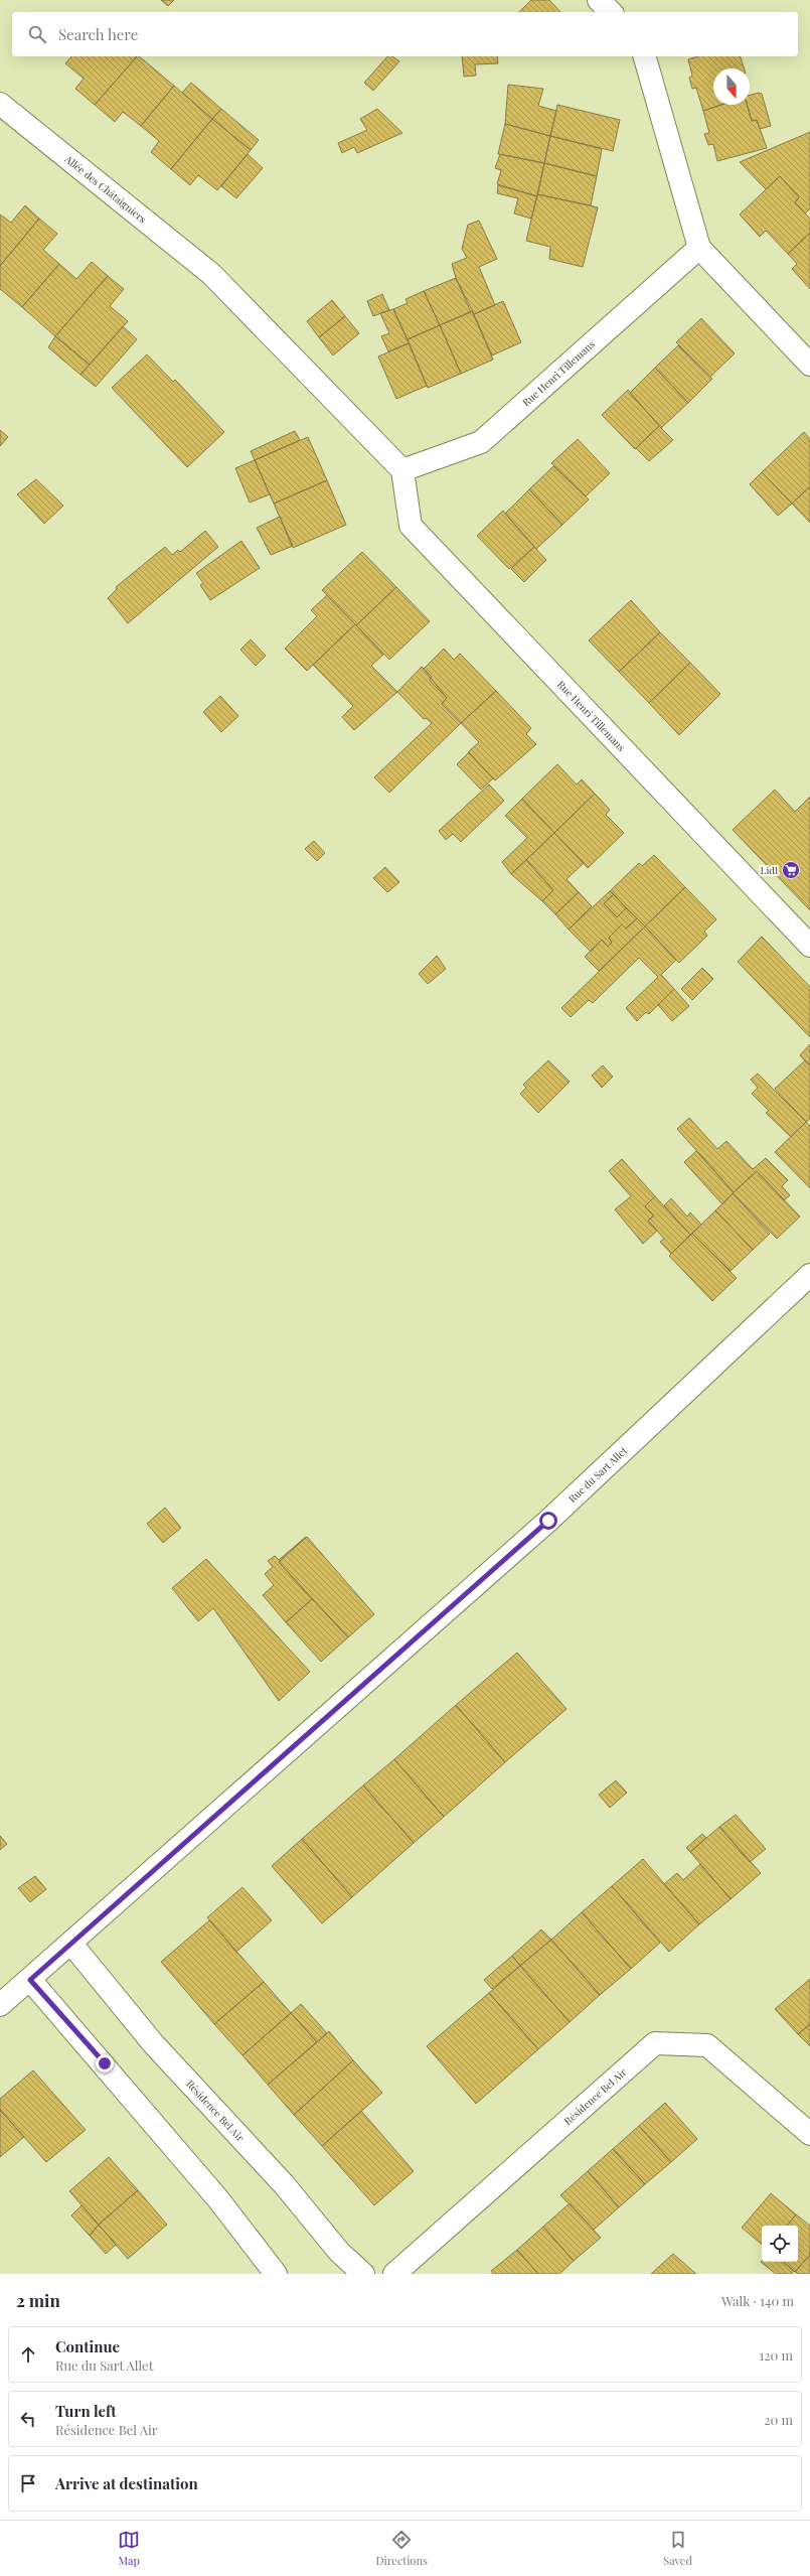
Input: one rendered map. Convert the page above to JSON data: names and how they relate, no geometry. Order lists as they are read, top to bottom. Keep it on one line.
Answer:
{"streets":{"street":["Allée des Châtaigniers","Rue Henri Tillemans","Rue du Sart Allet","Résidence Bel Air"]},"crossings":[["Allée des Châtaigniers","Rue Henri Tillemans"],["Rue du Sart Allet","Résidence Bel Air"]],"places":{"supermarket":["Lidl"]},"north":"bottom","page":{"search":"Search here","heading":["2 min","Walk · 140 m"],"list":[["Continue","Rue du Sart Allet","120 m"],["Turn left","Résidence Bel Air","20 m"],"Arrive at destination"],"nav":["Map","Directions","Saved"]}}
